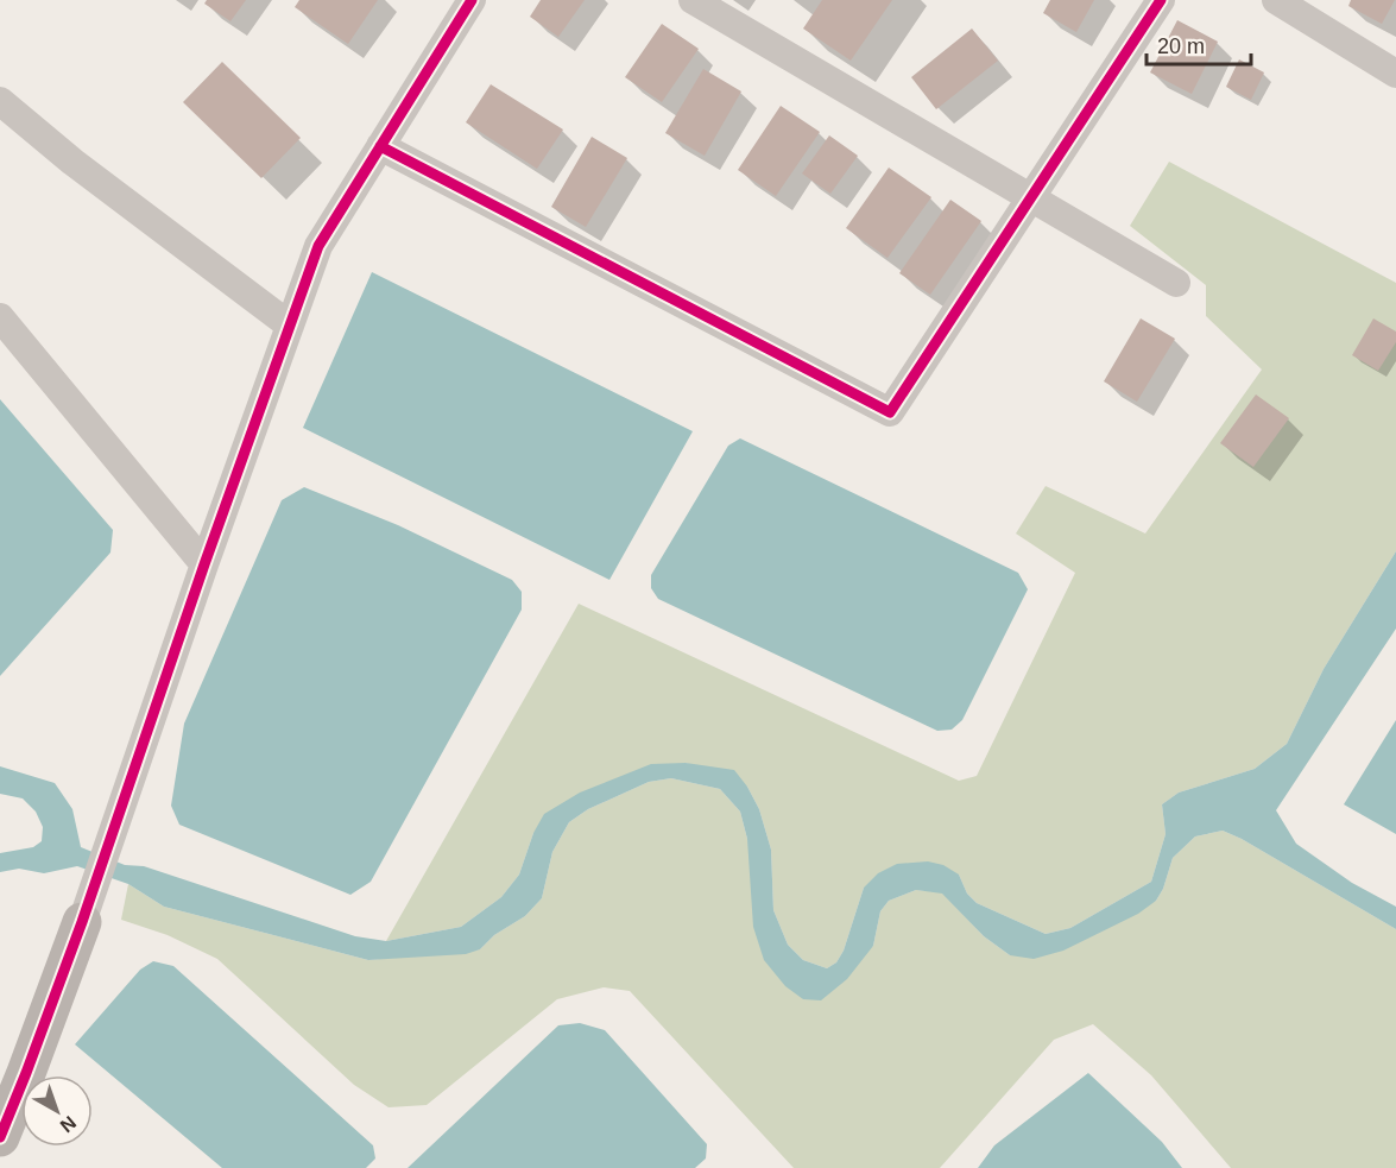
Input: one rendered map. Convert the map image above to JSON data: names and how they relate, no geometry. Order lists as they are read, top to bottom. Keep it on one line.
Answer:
{"scale_bar":"20 m","north":"bottom right"}
